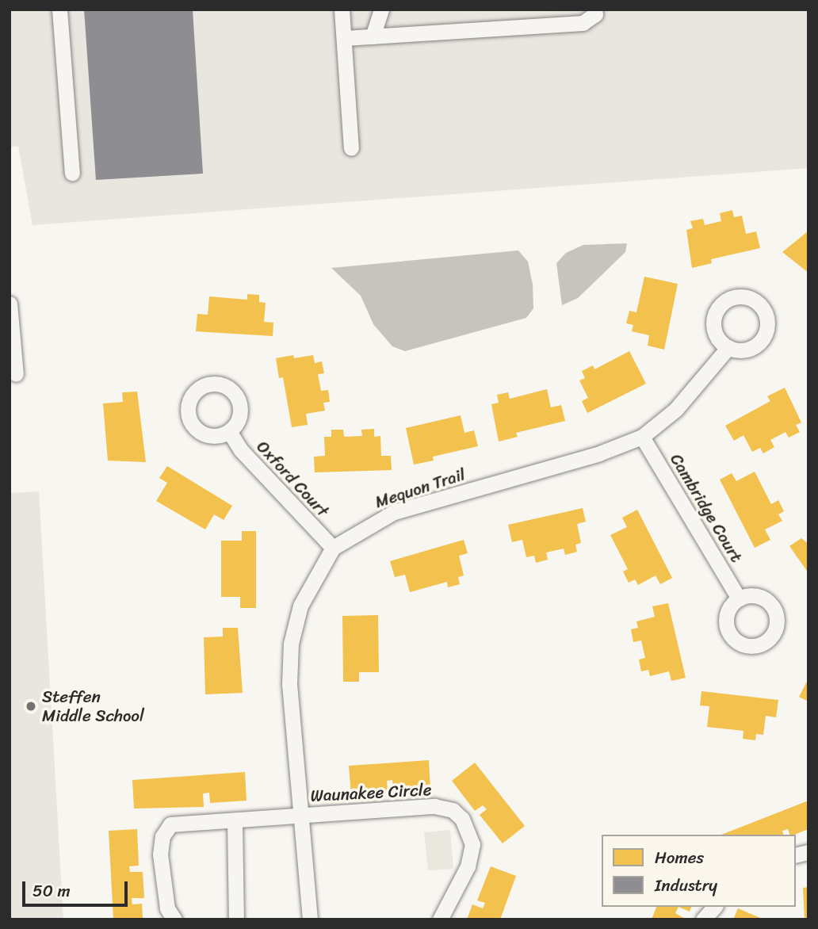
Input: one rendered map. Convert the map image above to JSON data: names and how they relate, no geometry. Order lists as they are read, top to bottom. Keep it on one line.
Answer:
{"streets":{"street":["Oxford Court","Mequon Trail","Cambridge Court","Waunakee Circle"]},"crossings":[["Oxford Court","Mequon Trail"],["Mequon Trail","Cambridge Court"]],"places":["Steffen Middle School"],"legend":["Homes","Industry"],"scale_bar":"50 m"}
